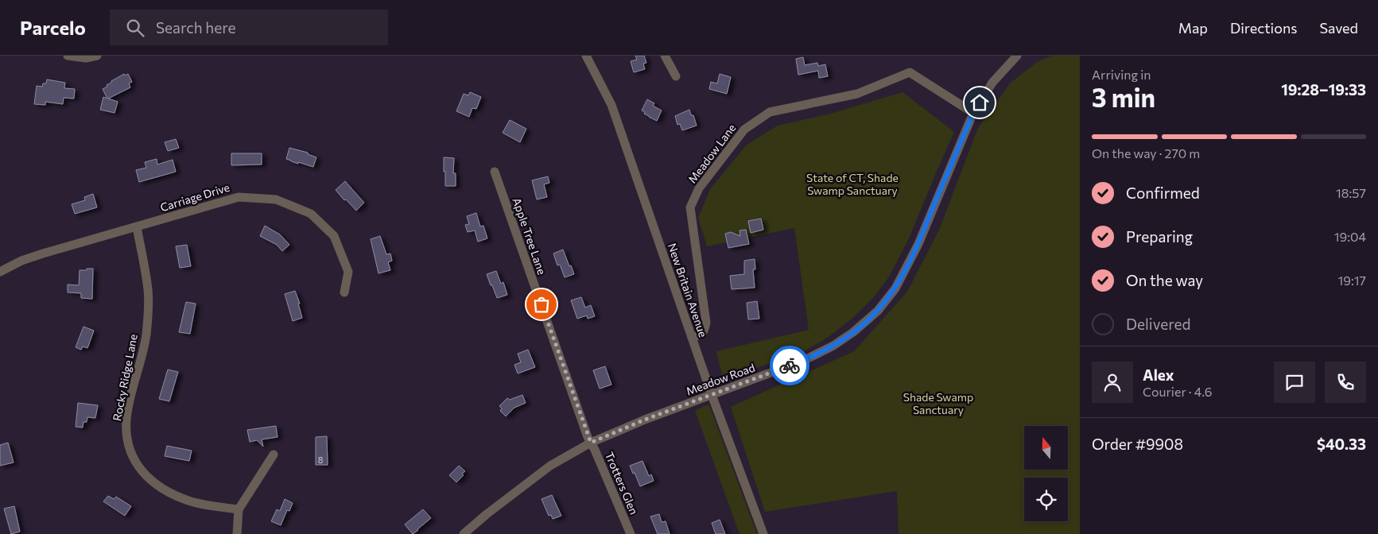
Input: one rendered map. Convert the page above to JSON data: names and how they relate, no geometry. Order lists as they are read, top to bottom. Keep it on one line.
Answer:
{"streets":{"street":["Meadow Lane","Carriage Drive","Apple Tree Lane","New Britain Avenue","Rocky Ridge Lane","Meadow Road","Trotters Glen"]},"crossings":[["Meadow Lane","New Britain Avenue"],["Meadow Lane","Meadow Road"],["Carriage Drive","Rocky Ridge Lane"],["Apple Tree Lane","Meadow Road"],["Apple Tree Lane","Trotters Glen"],["New Britain Avenue","Meadow Road"],["Meadow Road","Trotters Glen"]],"parks":["State of CT, Shade Swamp Sanctuary","Shade Swamp Sanctuary"],"house_numbers":["8"],"north":"top","page":{"header":"Parcelo","search":"Search here","nav":["Map","Directions","Saved"],"heading":["3 min","Arriving in","19:28–19:33"],"panel":["Alex","Courier · 4.6","Order #9908","$40.33"],"bar":"On the way · 270 m","list":[["Confirmed","18:57"],["Preparing","19:04"],["On the way","19:17"],"Delivered"]}}
